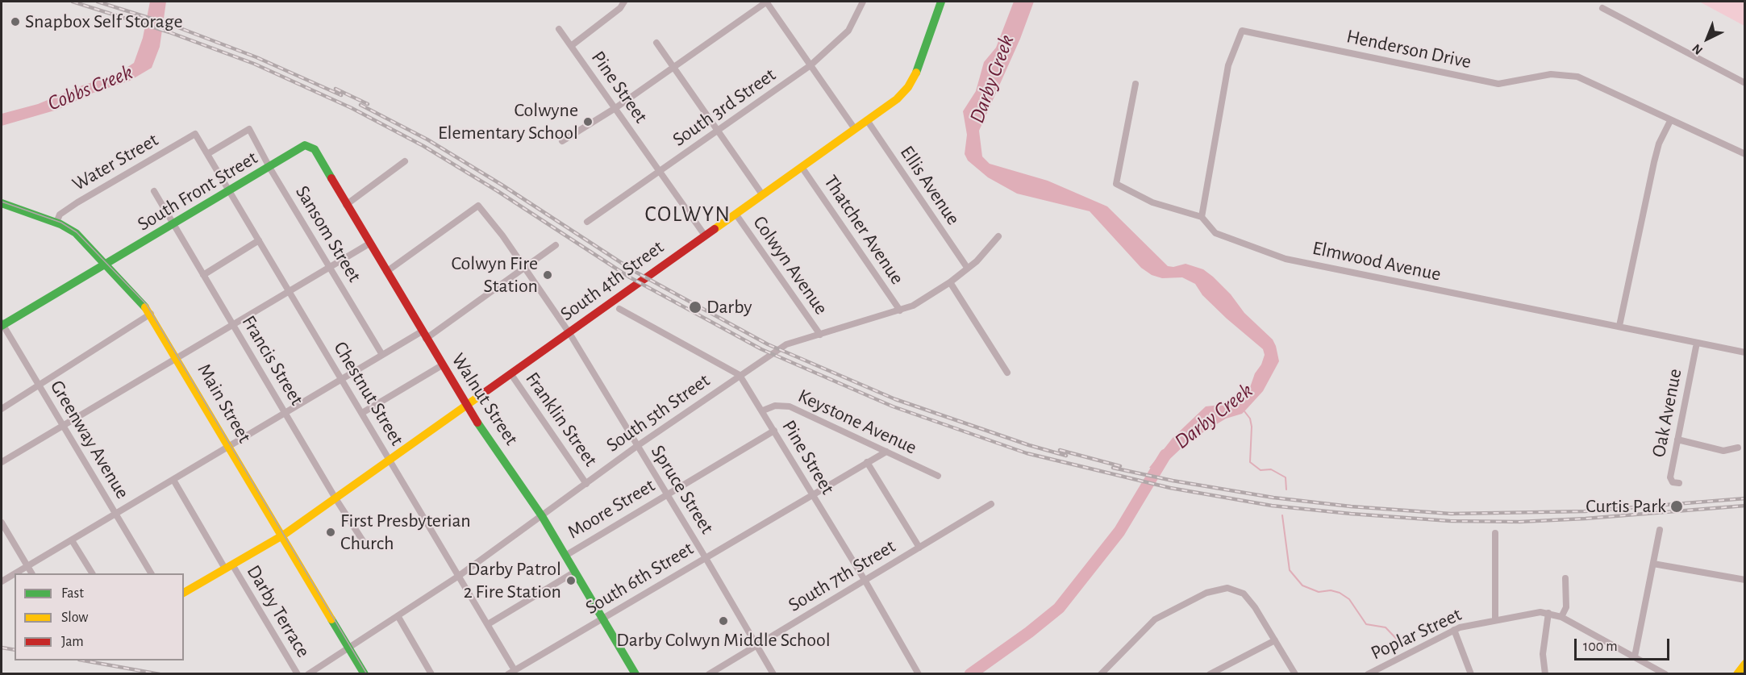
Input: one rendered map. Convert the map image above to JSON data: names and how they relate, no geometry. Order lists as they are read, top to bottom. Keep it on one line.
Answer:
{"streets":{"street":["Henderson Drive","Pine Street","South 3rd Street","Water Street","Ellis Avenue","South Front Street","Thatcher Avenue","Sansom Street","Elmwood Avenue","Colwyn Avenue","South 4th Street","Francis Street","Chestnut Street","Walnut Street","Main Street","South 5th Street","Oak Avenue","Franklin Street","Keystone Avenue","Greenway Avenue","Spruce Street","Moore Street","South 7th Street","South 6th Street","Darby Terrace","Poplar Street"]},"crossings":[["Henderson Drive","Elmwood Avenue"],["Pine Street","South 3rd Street"],["Pine Street","South 4th Street"],["Pine Street","South 5th Street"],["Pine Street","Keystone Avenue"],["Pine Street","Moore Street"],["Pine Street","South 7th Street"],["Pine Street","South 6th Street"],["South 3rd Street","Colwyn Avenue"],["Water Street","Chestnut Street"],["Water Street","Main Street"],["Ellis Avenue","South 4th Street"],["Ellis Avenue","South 5th Street"],["South Front Street","Sansom Street"],["South Front Street","Francis Street"],["South Front Street","Chestnut Street"],["South Front Street","Walnut Street"],["South Front Street","Main Street"],["South Front Street","Greenway Avenue"],["Thatcher Avenue","South 4th Street"],["Thatcher Avenue","South 5th Street"],["Sansom Street","Chestnut Street"],["Elmwood Avenue","Oak Avenue"],["Colwyn Avenue","South 4th Street"],["Colwyn Avenue","South 5th Street"],["South 4th Street","Francis Street"],["South 4th Street","Chestnut Street"],["South 4th Street","Walnut Street"],["South 4th Street","Main Street"],["South 4th Street","Franklin Street"],["South 4th Street","Spruce Street"],["South 4th Street","Darby Terrace"],["Chestnut Street","South 5th Street"],["Chestnut Street","Moore Street"],["Chestnut Street","South 6th Street"],["Walnut Street","South 5th Street"],["Walnut Street","Spruce Street"],["Walnut Street","Moore Street"],["Walnut Street","South 6th Street"],["Main Street","South 5th Street"],["South 5th Street","Franklin Street"],["South 5th Street","Spruce Street"],["Keystone Avenue","South 6th Street"],["Spruce Street","Moore Street"],["Spruce Street","South 7th Street"],["Spruce Street","South 6th Street"]],"districts":["COLWYN"],"water":["Darby Creek","Cobbs Creek"],"places":["Snapbox Self Storage","Colwyne Elementary School","Colwyn Fire Station","Darby","Curtis Park","First Presbyterian Church","Darby Patrol 2 Fire Station","Darby Colwyn Middle School"],"legend":["Fast","Slow","Jam"],"scale_bar":"100 m","north":"bottom left"}
